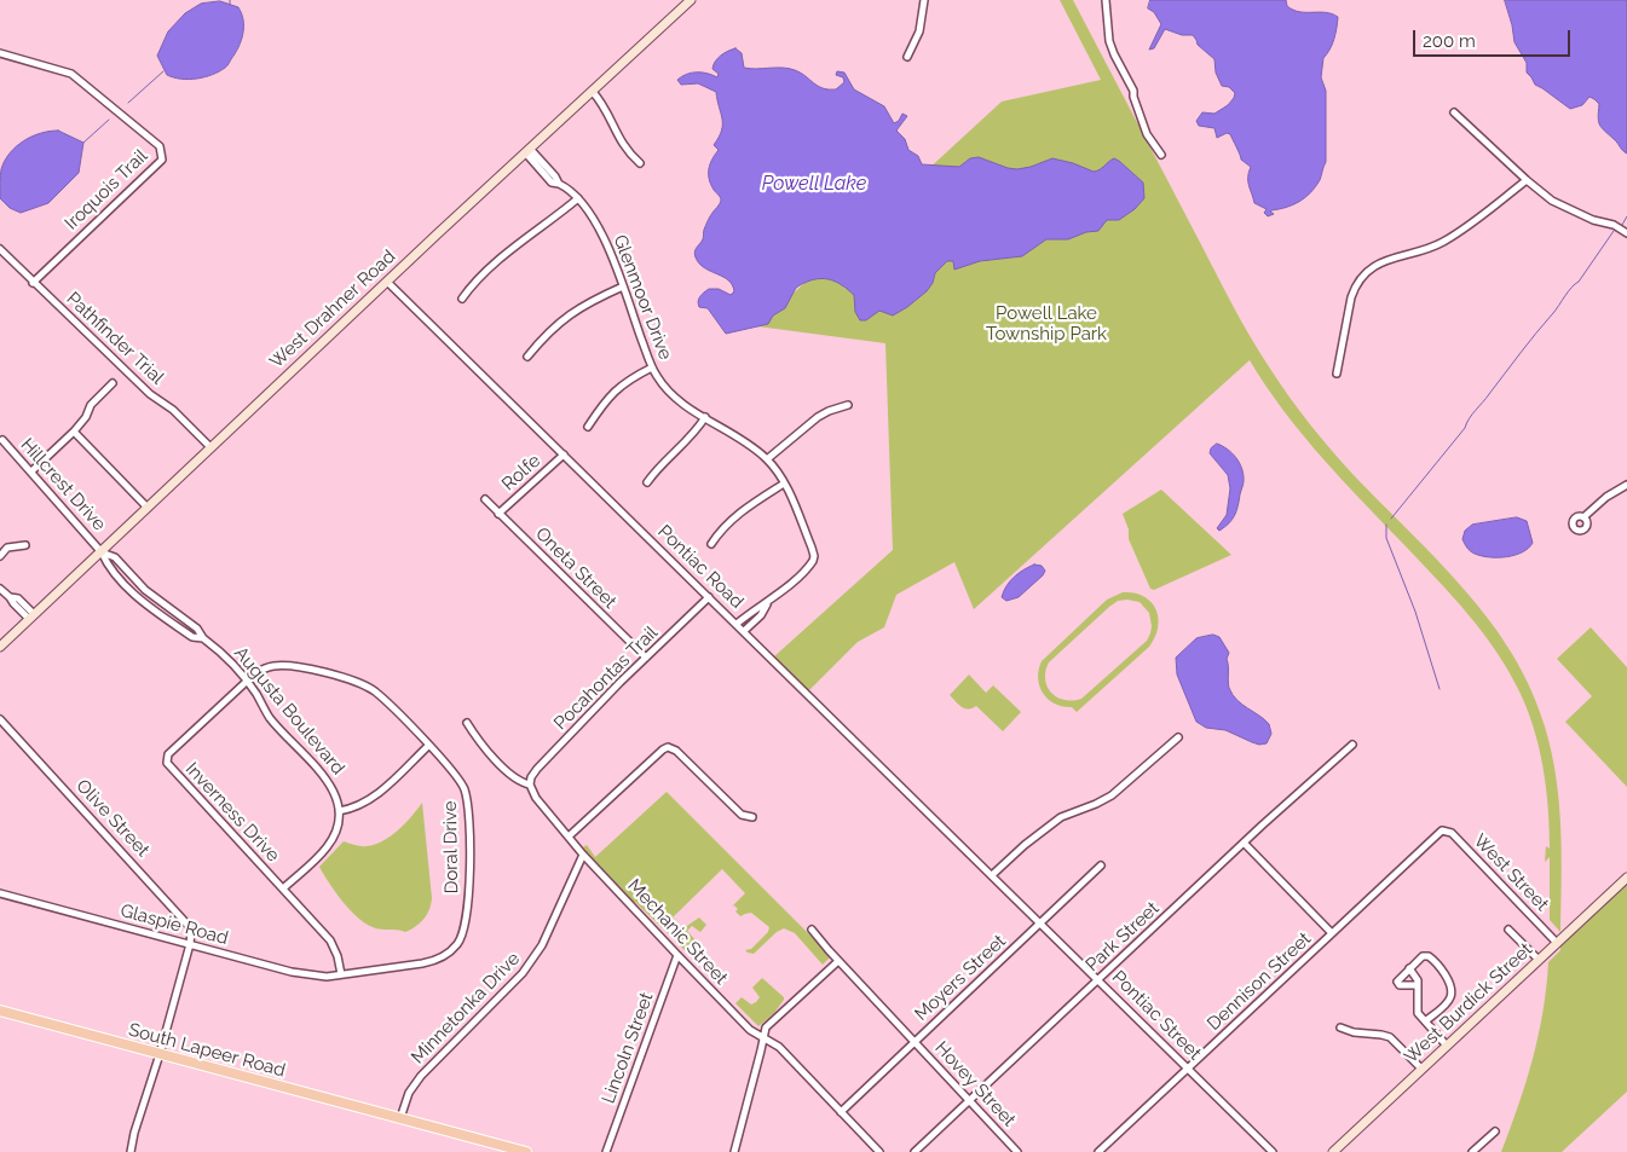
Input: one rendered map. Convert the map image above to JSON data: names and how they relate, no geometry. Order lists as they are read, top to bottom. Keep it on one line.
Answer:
{"streets":{"main road":["South Lapeer Road"],"street":["Iroquois Trail","Glenmoor Drive","West Drahner Road","Pathfinder Trial","Rolfe","Hillcrest Drive","Pontiac Road","Oneta Street","Pocahontas Trail","Augusta Boulevard","Inverness Drive","Olive Street","Doral Drive","West Street","Glaspie Road","Mechanic Street","Park Street","Moyers Street","Dennison Street","West Burdick Street","Minnetonka Drive","Pontiac Street","Lincoln Street","Hovey Street"]},"crossings":[["Iroquois Trail","Pathfinder Trial"],["Glenmoor Drive","West Drahner Road"],["Glenmoor Drive","Pontiac Road"],["West Drahner Road","Pathfinder Trial"],["West Drahner Road","Hillcrest Drive"],["West Drahner Road","Pontiac Road"],["West Drahner Road","Augusta Boulevard"],["Rolfe","Pontiac Road"],["Rolfe","Oneta Street"],["Hillcrest Drive","Augusta Boulevard"],["Pontiac Road","Pocahontas Trail"],["Pontiac Road","Pontiac Street"],["Oneta Street","Pocahontas Trail"],["Pocahontas Trail","Mechanic Street"],["Augusta Boulevard","Inverness Drive"],["Augusta Boulevard","Doral Drive"],["Inverness Drive","Doral Drive"],["Inverness Drive","Glaspie Road"],["Olive Street","Glaspie Road"],["Doral Drive","Glaspie Road"],["West Street","Dennison Street"],["West Street","West Burdick Street"],["Mechanic Street","Moyers Street"],["Mechanic Street","Minnetonka Drive"],["Mechanic Street","Lincoln Street"],["Park Street","Pontiac Street"],["Park Street","Hovey Street"],["Moyers Street","Pontiac Street"],["Moyers Street","Hovey Street"],["Dennison Street","Pontiac Street"],["Minnetonka Drive","South Lapeer Road"]],"water":["Powell Lake"],"parks":["Powell Lake Township Park"],"scale_bar":"200 m"}
